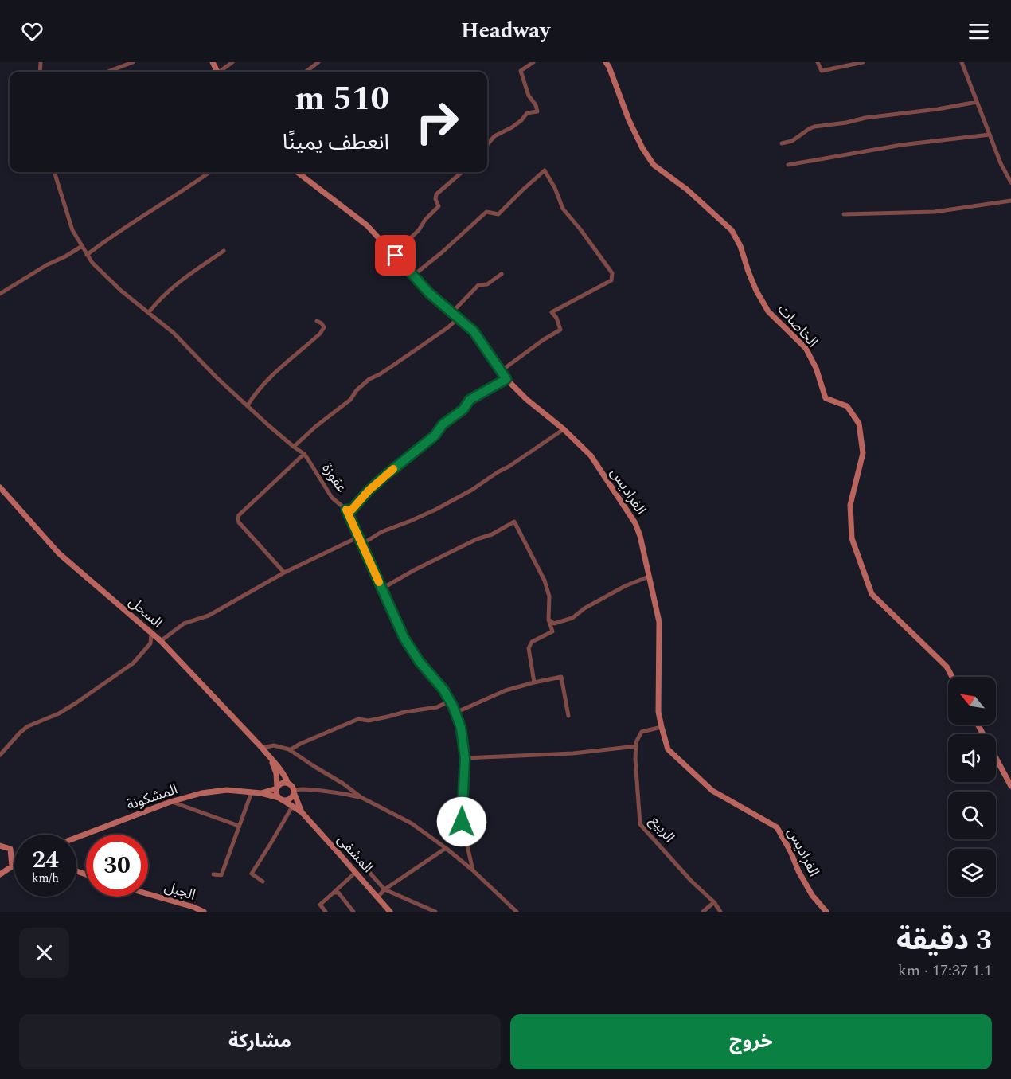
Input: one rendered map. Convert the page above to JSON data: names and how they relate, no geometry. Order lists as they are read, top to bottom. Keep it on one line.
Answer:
{"streets":{"street":["الخاصات","عقوزة","الفراديس","السحل","المشكونة","الربيع","المشفى","الجبل"]},"north":"top left","page":{"header":"Headway","turn":["510 m","انعطف يمينًا"],"speed":"24 km/h","limit":"30","heading":["3 دقيقة","1.1 km · 17:37"],"buttons":["خروج","مشاركة"]}}
